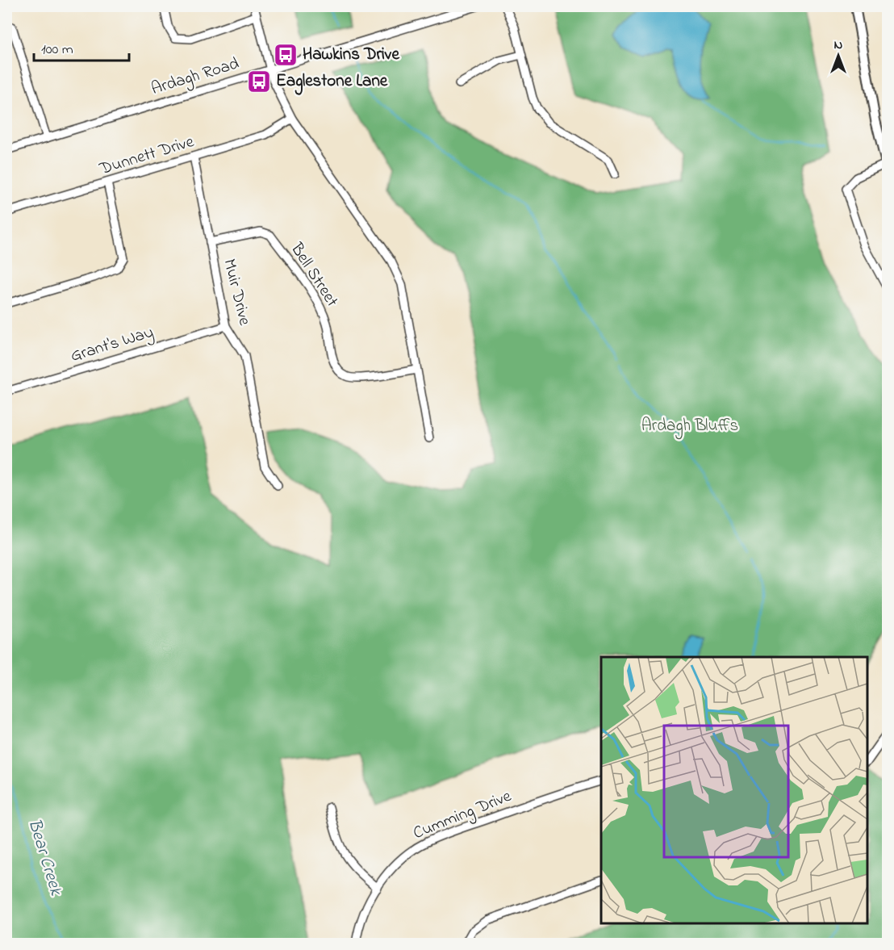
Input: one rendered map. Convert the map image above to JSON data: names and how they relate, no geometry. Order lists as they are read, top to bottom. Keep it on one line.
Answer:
{"streets":{"street":["Ardagh Road","Dunnett Drive","Bell Street","Muir Drive","Grant's Way","Cumming Drive"]},"crossings":[["Dunnett Drive","Muir Drive"],["Bell Street","Muir Drive"],["Muir Drive","Grant's Way"]],"water":["Bear Creek"],"parks":["Ardagh Bluffs"],"places":{"bus stop":["Hawkins Drive","Eaglestone Lane"]},"scale_bar":"100 m","north":"top"}
